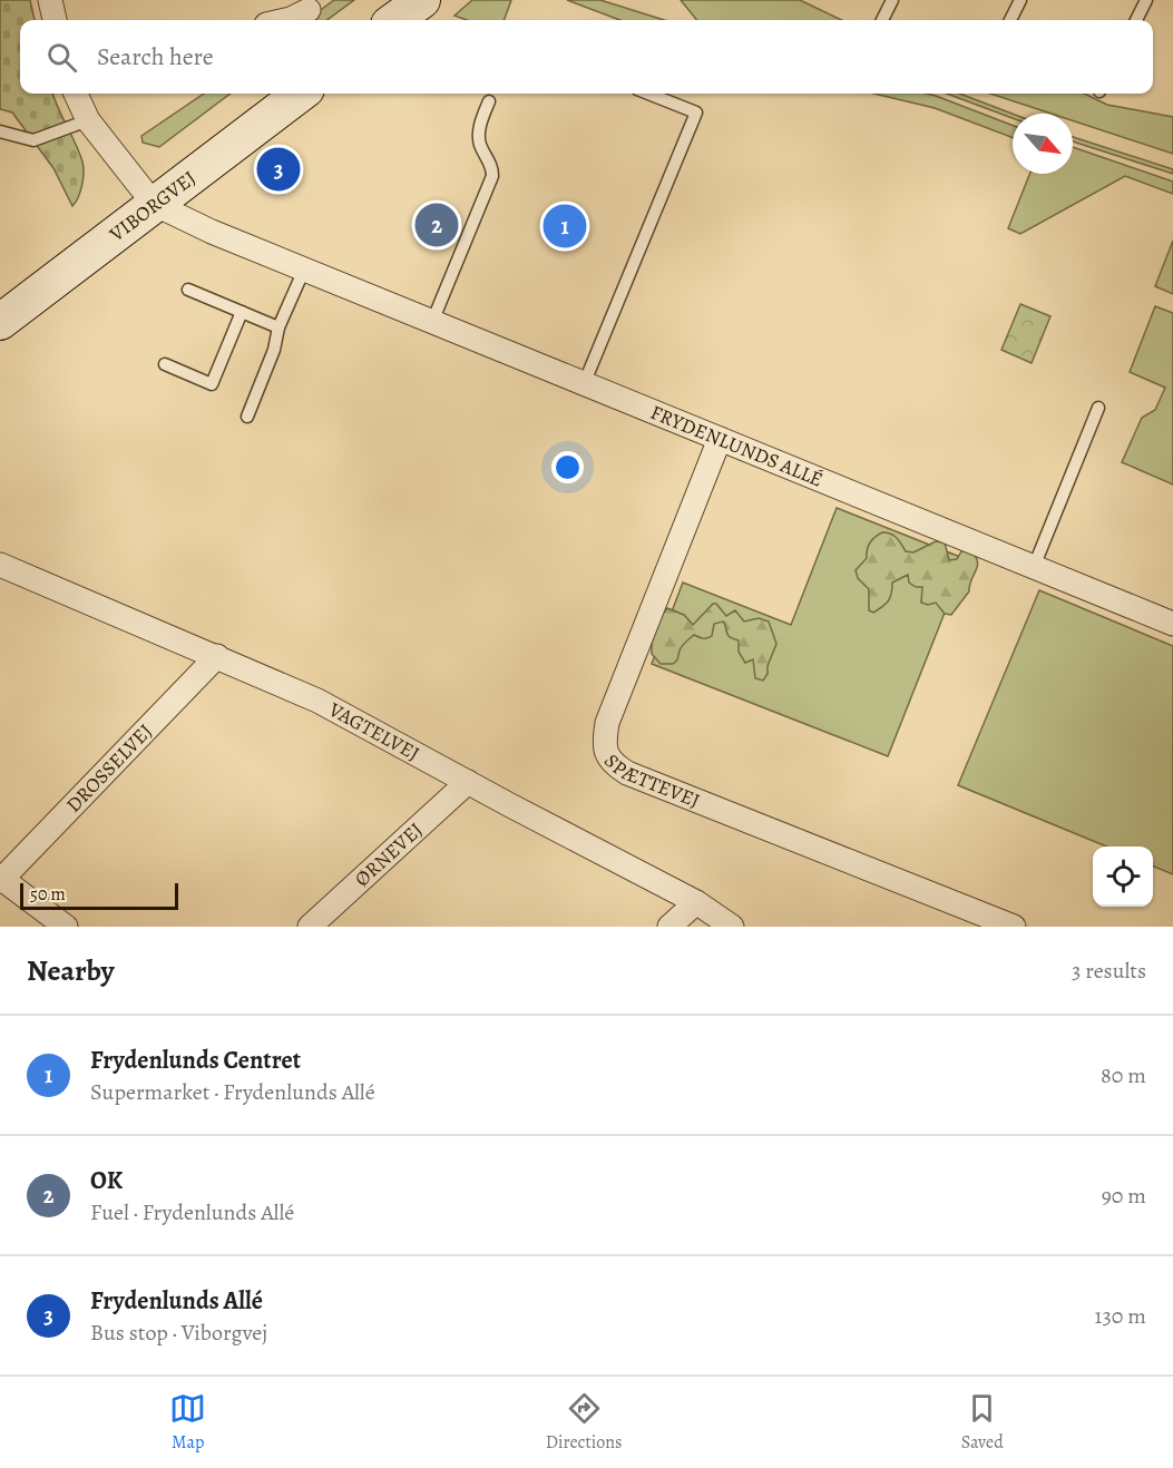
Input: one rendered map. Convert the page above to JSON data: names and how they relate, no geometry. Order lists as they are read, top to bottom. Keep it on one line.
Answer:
{"streets":{"street":["VIBORGVEJ","FRYDENLUNDS ALLÉ","VAGTELVEJ","DROSSELVEJ","SPÆTTEVEJ","ØRNEVEJ"]},"crossings":[["VIBORGVEJ","FRYDENLUNDS ALLÉ"],["FRYDENLUNDS ALLÉ","SPÆTTEVEJ"],["VAGTELVEJ","DROSSELVEJ"],["VAGTELVEJ","ØRNEVEJ"]],"scale_bar":"50 m","north":"bottom right","page":{"search":"Search here","pins":["3","2","1"],"scale":"50 m","heading":["Nearby","3 results"],"list":[{"mark":"1","name":"Frydenlunds Centret","note":"Supermarket · Frydenlunds Allé","value":"80 m"},{"mark":"2","name":"OK","note":"Fuel · Frydenlunds Allé","value":"90 m"},{"mark":"3","name":"Frydenlunds Allé","note":"Bus stop · Viborgvej","value":"130 m"}],"nav":["Map","Directions","Saved"]}}
